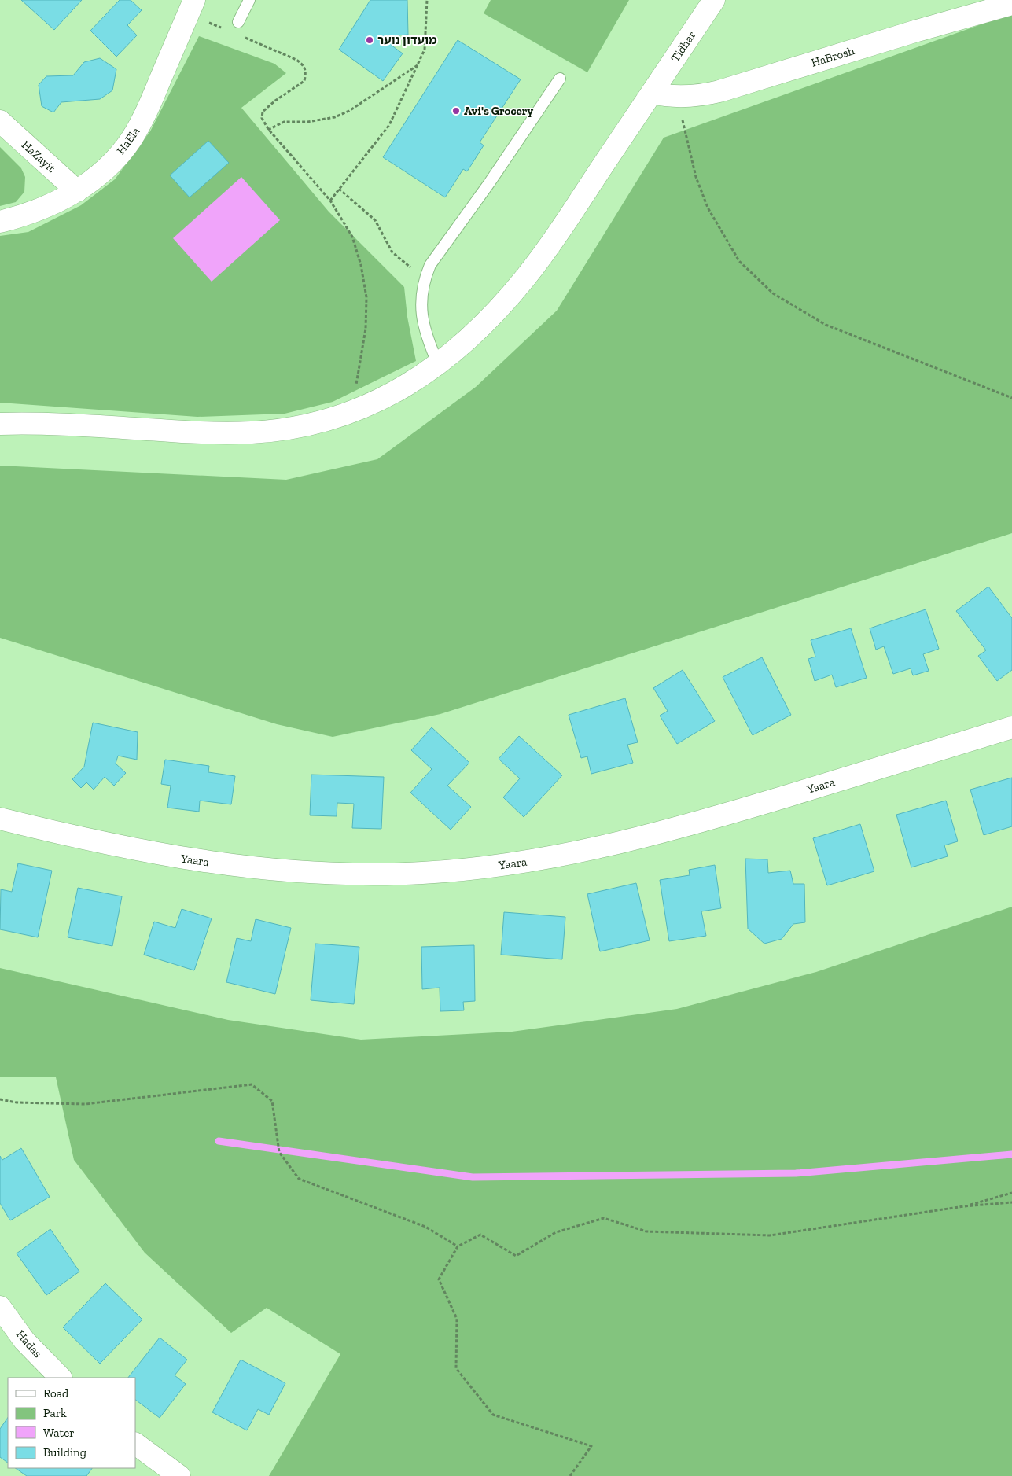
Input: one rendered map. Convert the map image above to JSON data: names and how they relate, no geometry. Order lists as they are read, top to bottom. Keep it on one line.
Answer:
{"streets":{"street":["Tidhar","HaBrosh","HaEla","HaZayit","Yaara","Hadas"]},"crossings":[["Tidhar","HaBrosh"],["HaEla","HaZayit"]],"places":["מועדון נוער","Avi's Grocery"],"legend":["Road","Park","Water","Building"]}
